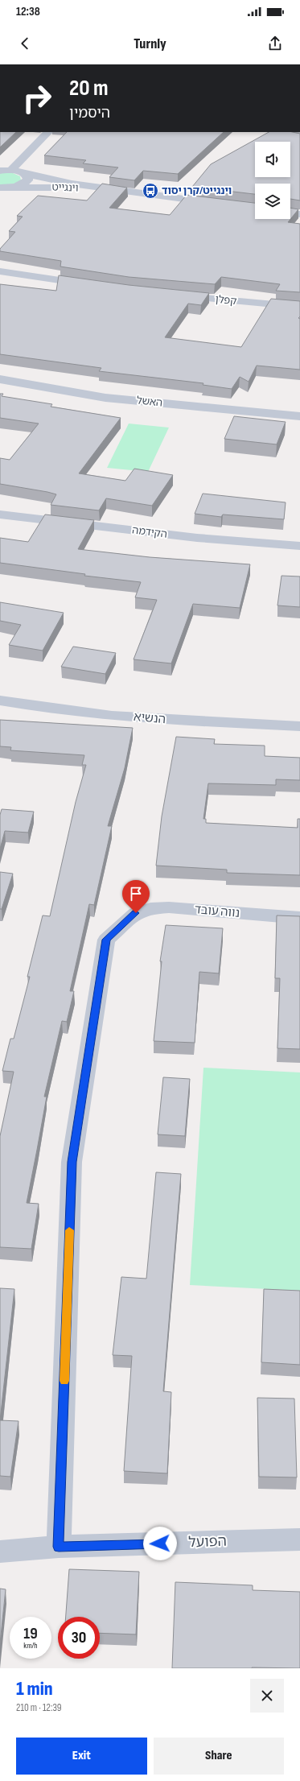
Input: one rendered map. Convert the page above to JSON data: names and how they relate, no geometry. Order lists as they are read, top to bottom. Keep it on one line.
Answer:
{"streets":{"street":["וינגייט","קפלן","האשל","הקידמה","הנשיא","נווה עובד","הפועל"]},"crossings":[["נווה עובד","הפועל"]],"places":{"bus stop":["וינגייט/קרן יסוד"]},"page":{"status":"12:38","header":"Turnly","turn":["20 m","היסמין"],"speed":"19 km/h","limit":"30","heading":["1 min","210 m · 12:39"],"buttons":["Exit","Share"]}}
